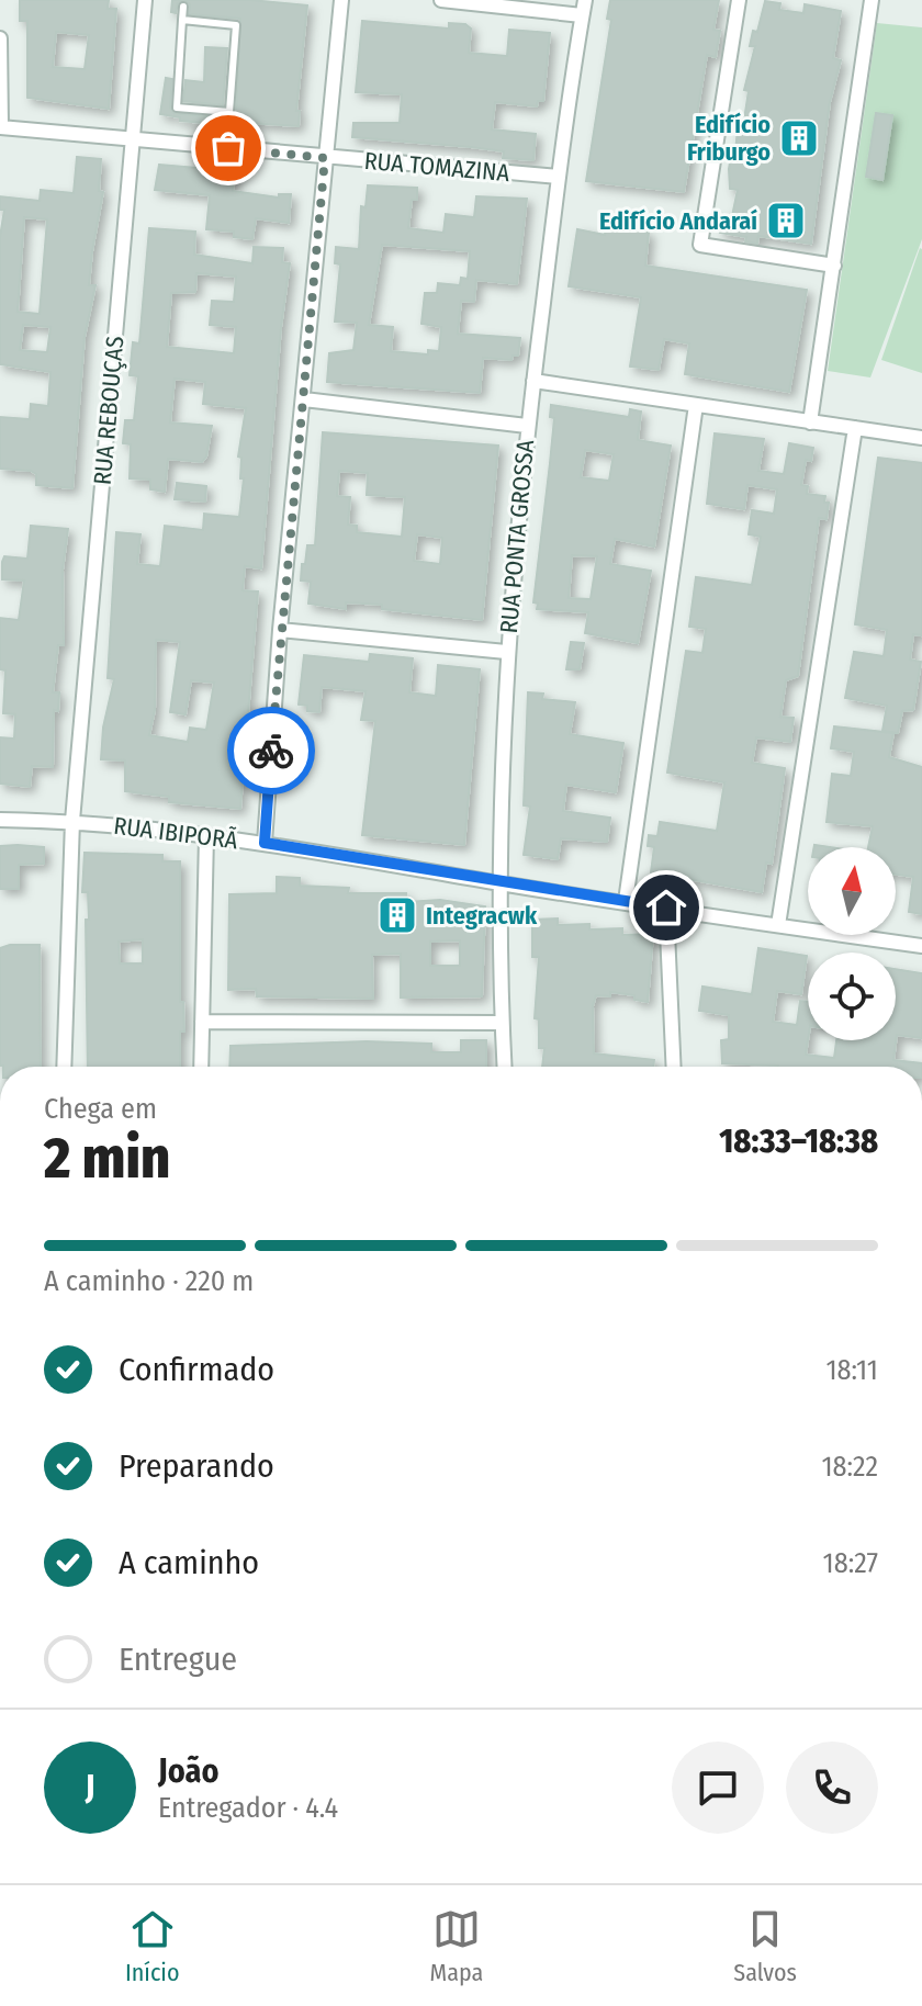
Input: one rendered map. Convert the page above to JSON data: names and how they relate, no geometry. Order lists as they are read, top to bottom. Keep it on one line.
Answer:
{"streets":{"street":["RUA TOMAZINA","RUA REBOUÇAS","RUA PONTA GROSSA","RUA IBIPORÃ"]},"crossings":[["RUA TOMAZINA","RUA REBOUÇAS"],["RUA TOMAZINA","RUA PONTA GROSSA"],["RUA REBOUÇAS","RUA IBIPORÃ"],["RUA PONTA GROSSA","RUA IBIPORÃ"]],"places":{"building":["Edifício Friburgo","Edifício Andaraí","Integracwk"]},"north":"top","page":{"heading":["2 min","Chega em","18:33–18:38"],"panel":["João","Entregador · 4.4"],"bar":"A caminho · 220 m","list":[["Confirmado","18:11"],["Preparando","18:22"],["A caminho","18:27"],"Entregue"],"round":"J","tabs":["Início","Mapa","Salvos"]}}
